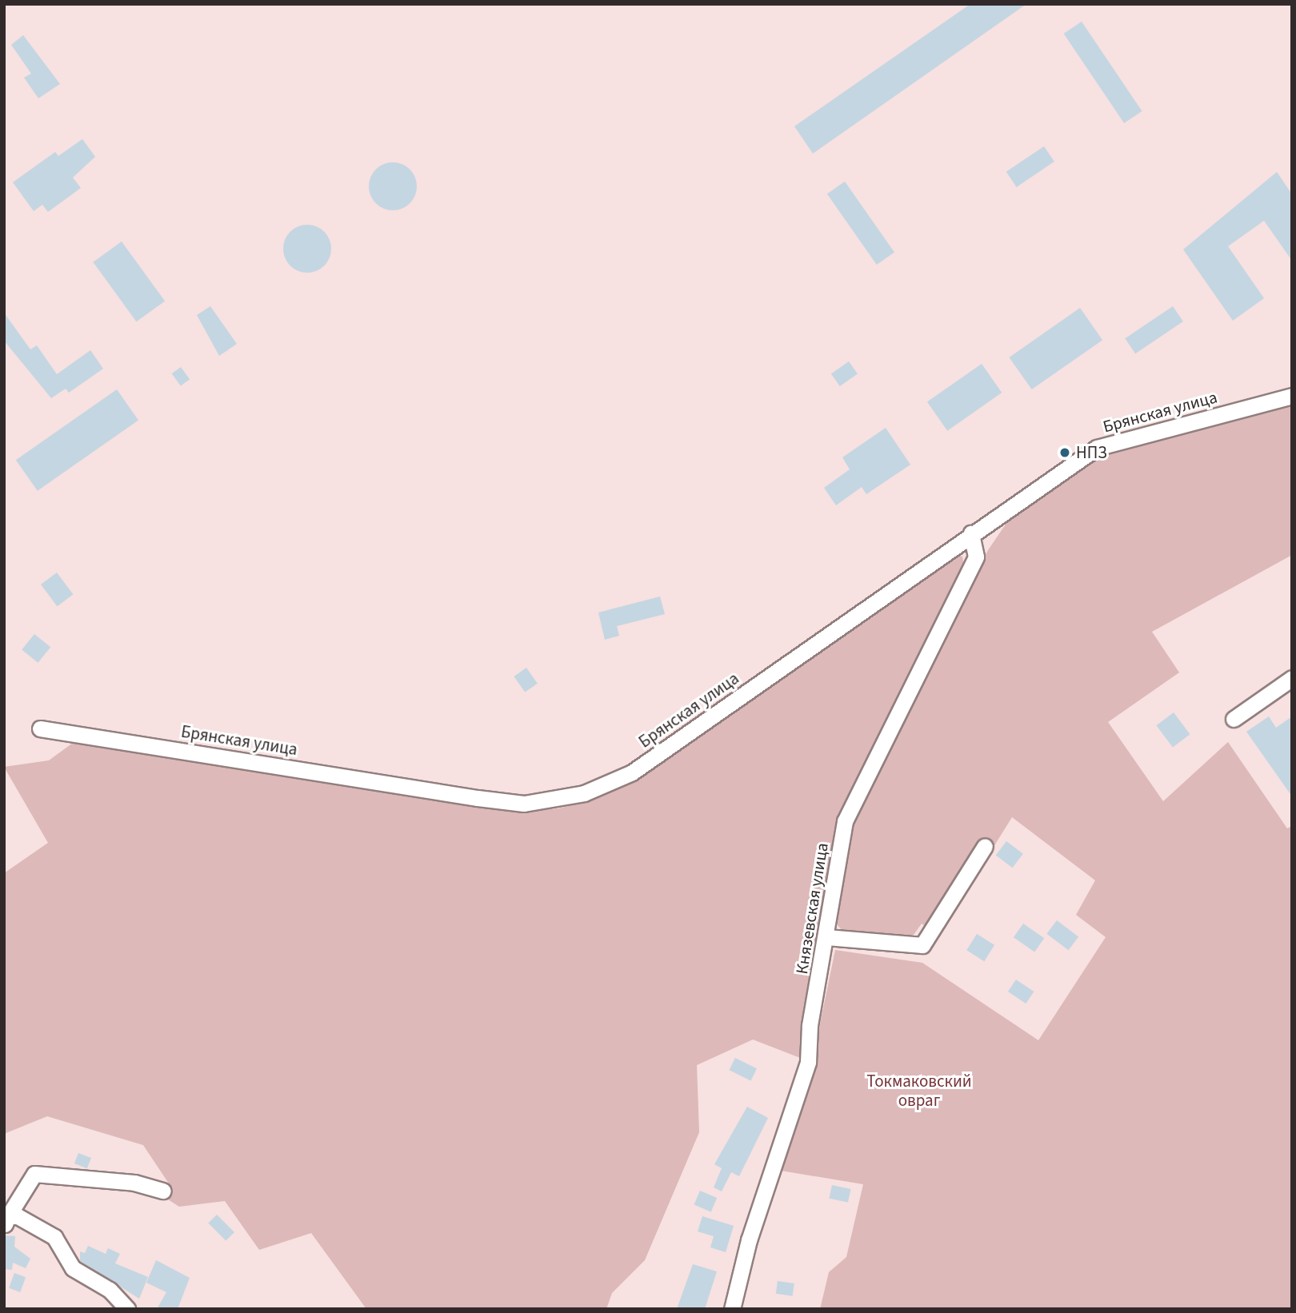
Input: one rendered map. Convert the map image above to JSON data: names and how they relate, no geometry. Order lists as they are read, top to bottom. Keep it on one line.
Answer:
{"streets":{"street":["Брянская улица","Князевская улица"]},"crossings":[["Брянская улица","Князевская улица"]],"parks":["Токмаковский овраг"],"places":["НПЗ"]}
